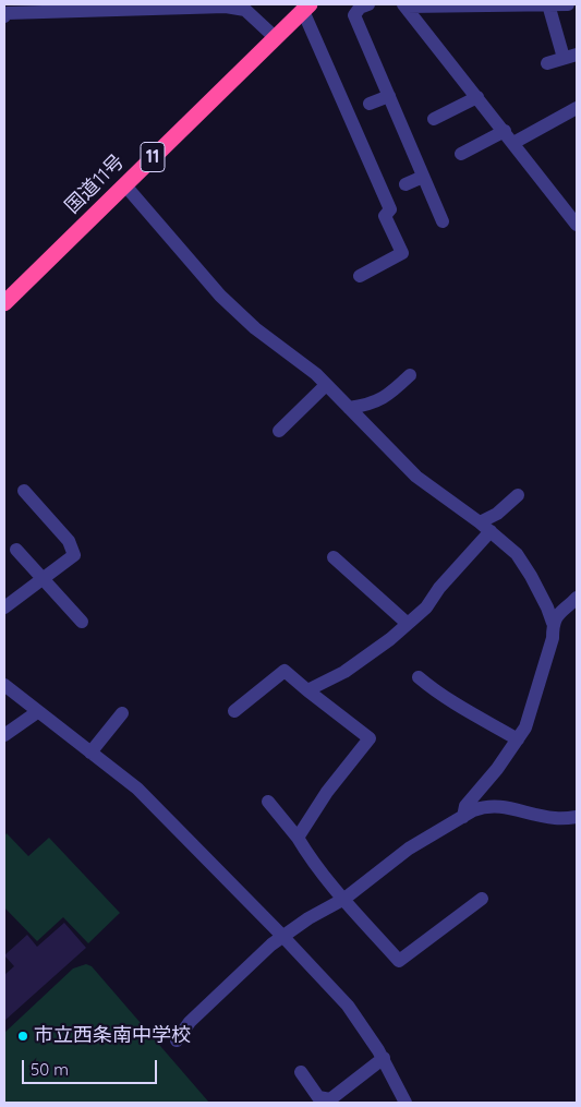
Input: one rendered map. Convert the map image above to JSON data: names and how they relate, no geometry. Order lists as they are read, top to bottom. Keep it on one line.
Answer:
{"streets":{"highway":["11","国道11号"]},"places":["市立西条南中学校"],"scale_bar":"50 m"}
